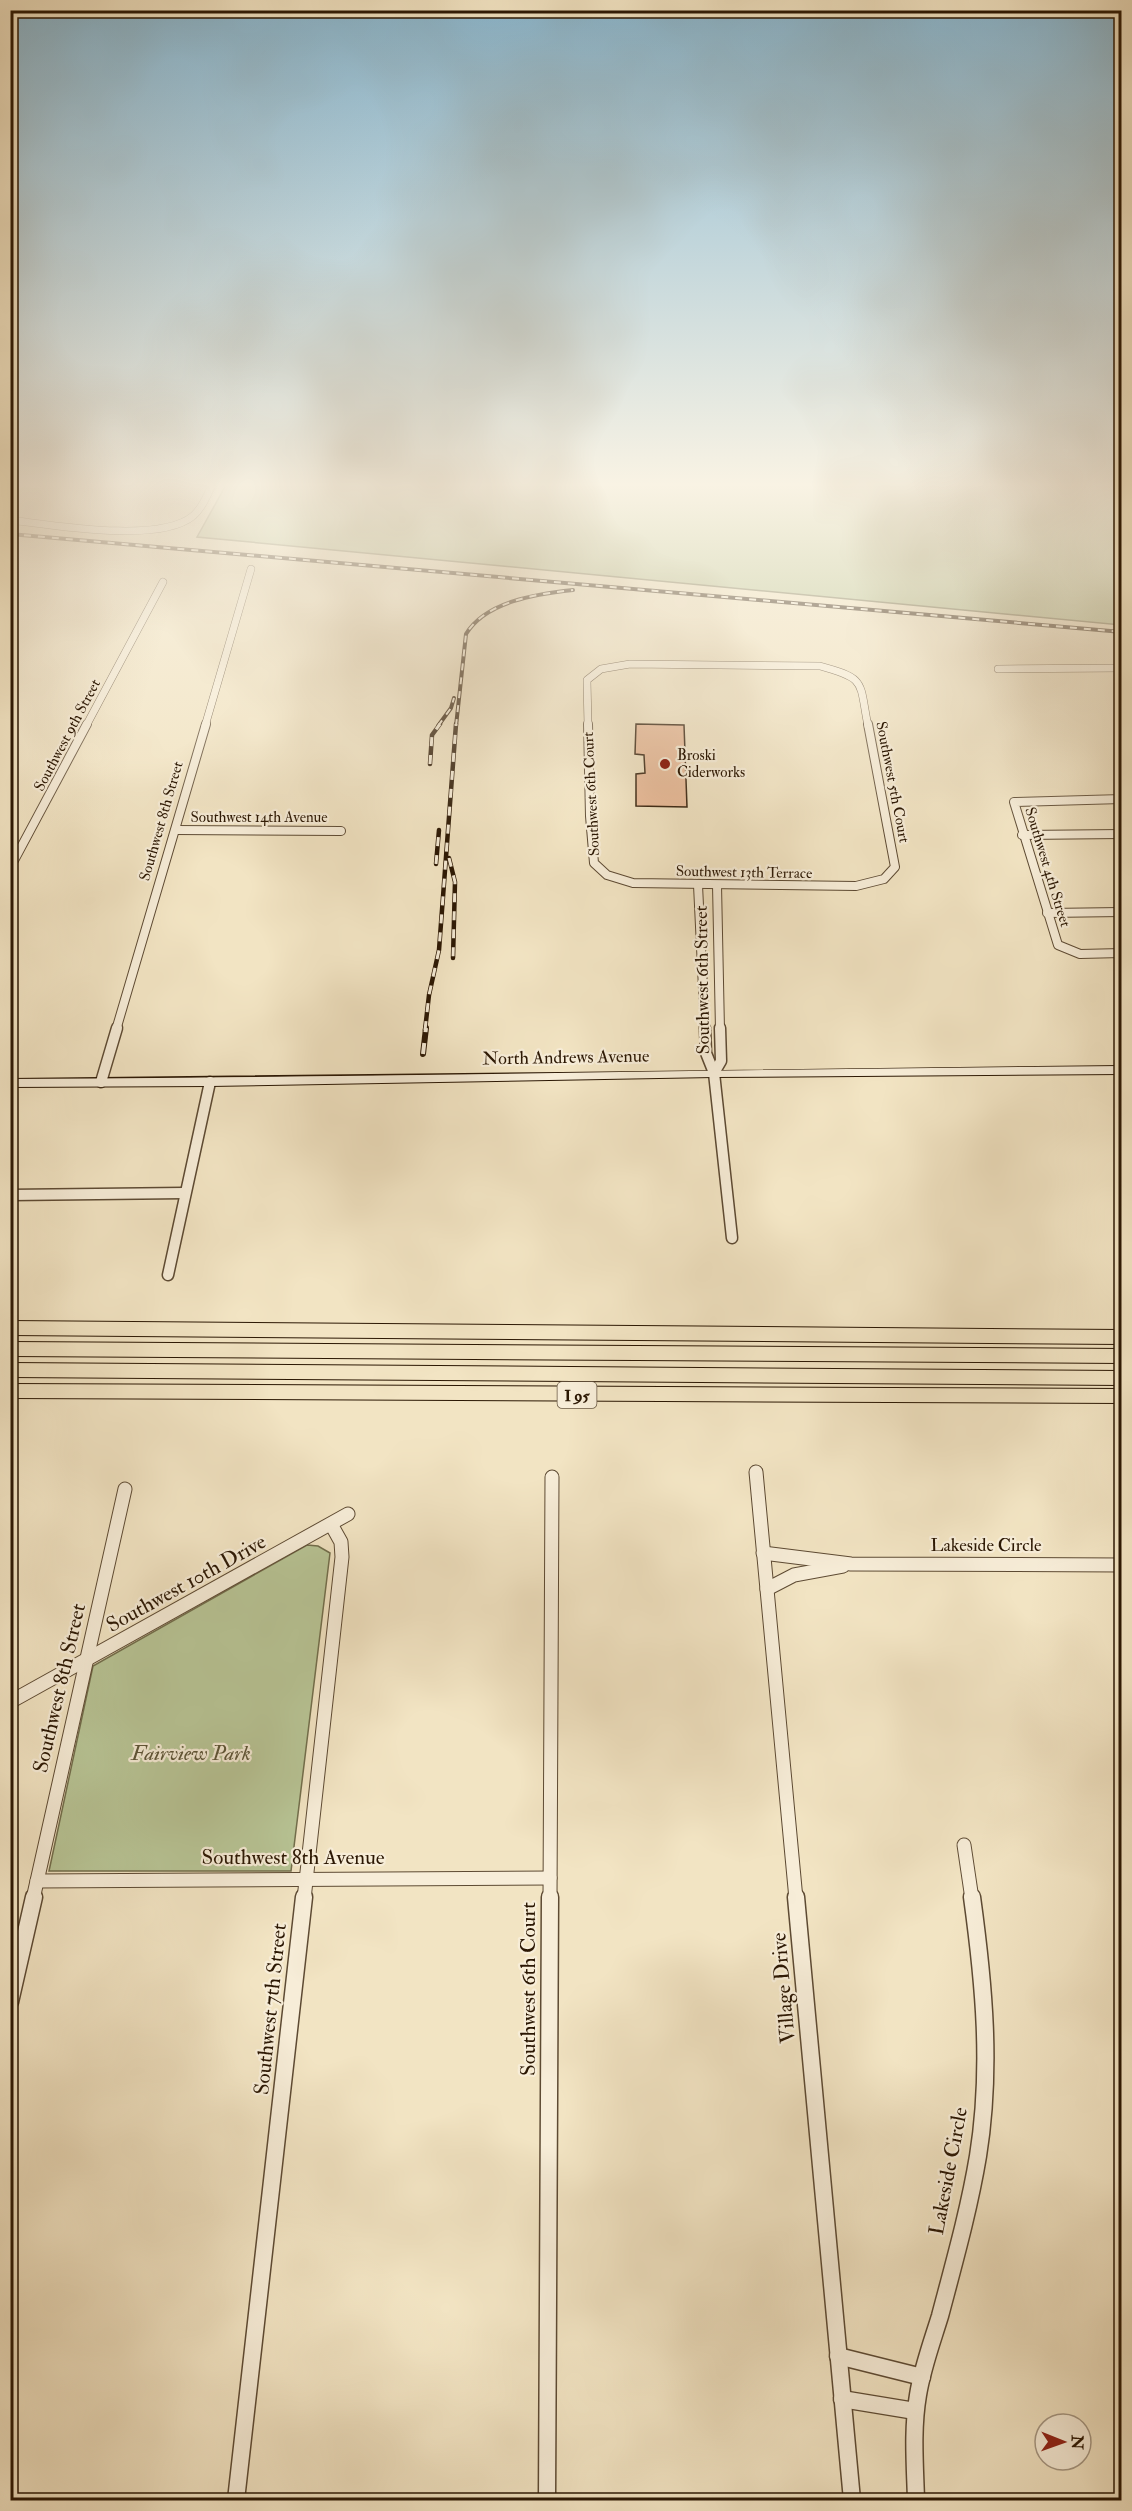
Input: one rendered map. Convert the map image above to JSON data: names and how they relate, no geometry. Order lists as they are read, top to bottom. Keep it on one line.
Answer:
{"streets":{"highway":["I 95"],"main road":["North Andrews Avenue"],"street":["Southwest 9th Street","Southwest 5th Court","Southwest 6th Court","Southwest 14th Avenue","Southwest 8th Street","Southwest 4th Street","Southwest 13th Terrace","Southwest 6th Street","Lakeside Circle","Southwest 10th Drive","Southwest 8th Avenue","Village Drive","Southwest 7th Street"]},"crossings":[["Southwest 5th Court","Southwest 6th Court"],["Southwest 5th Court","Southwest 13th Terrace"],["Southwest 6th Court","Southwest 13th Terrace"],["Southwest 6th Court","Southwest 8th Avenue"],["Southwest 14th Avenue","Southwest 8th Street"],["Southwest 8th Street","North Andrews Avenue"],["Southwest 8th Street","Southwest 10th Drive"],["Southwest 8th Street","Southwest 8th Avenue"],["Southwest 13th Terrace","Southwest 6th Street"],["Southwest 6th Street","North Andrews Avenue"],["Lakeside Circle","Village Drive"],["Southwest 10th Drive","Southwest 7th Street"],["Southwest 8th Avenue","Southwest 7th Street"]],"parks":["Fairview Park"],"places":["Broski Ciderworks"],"north":"right"}
